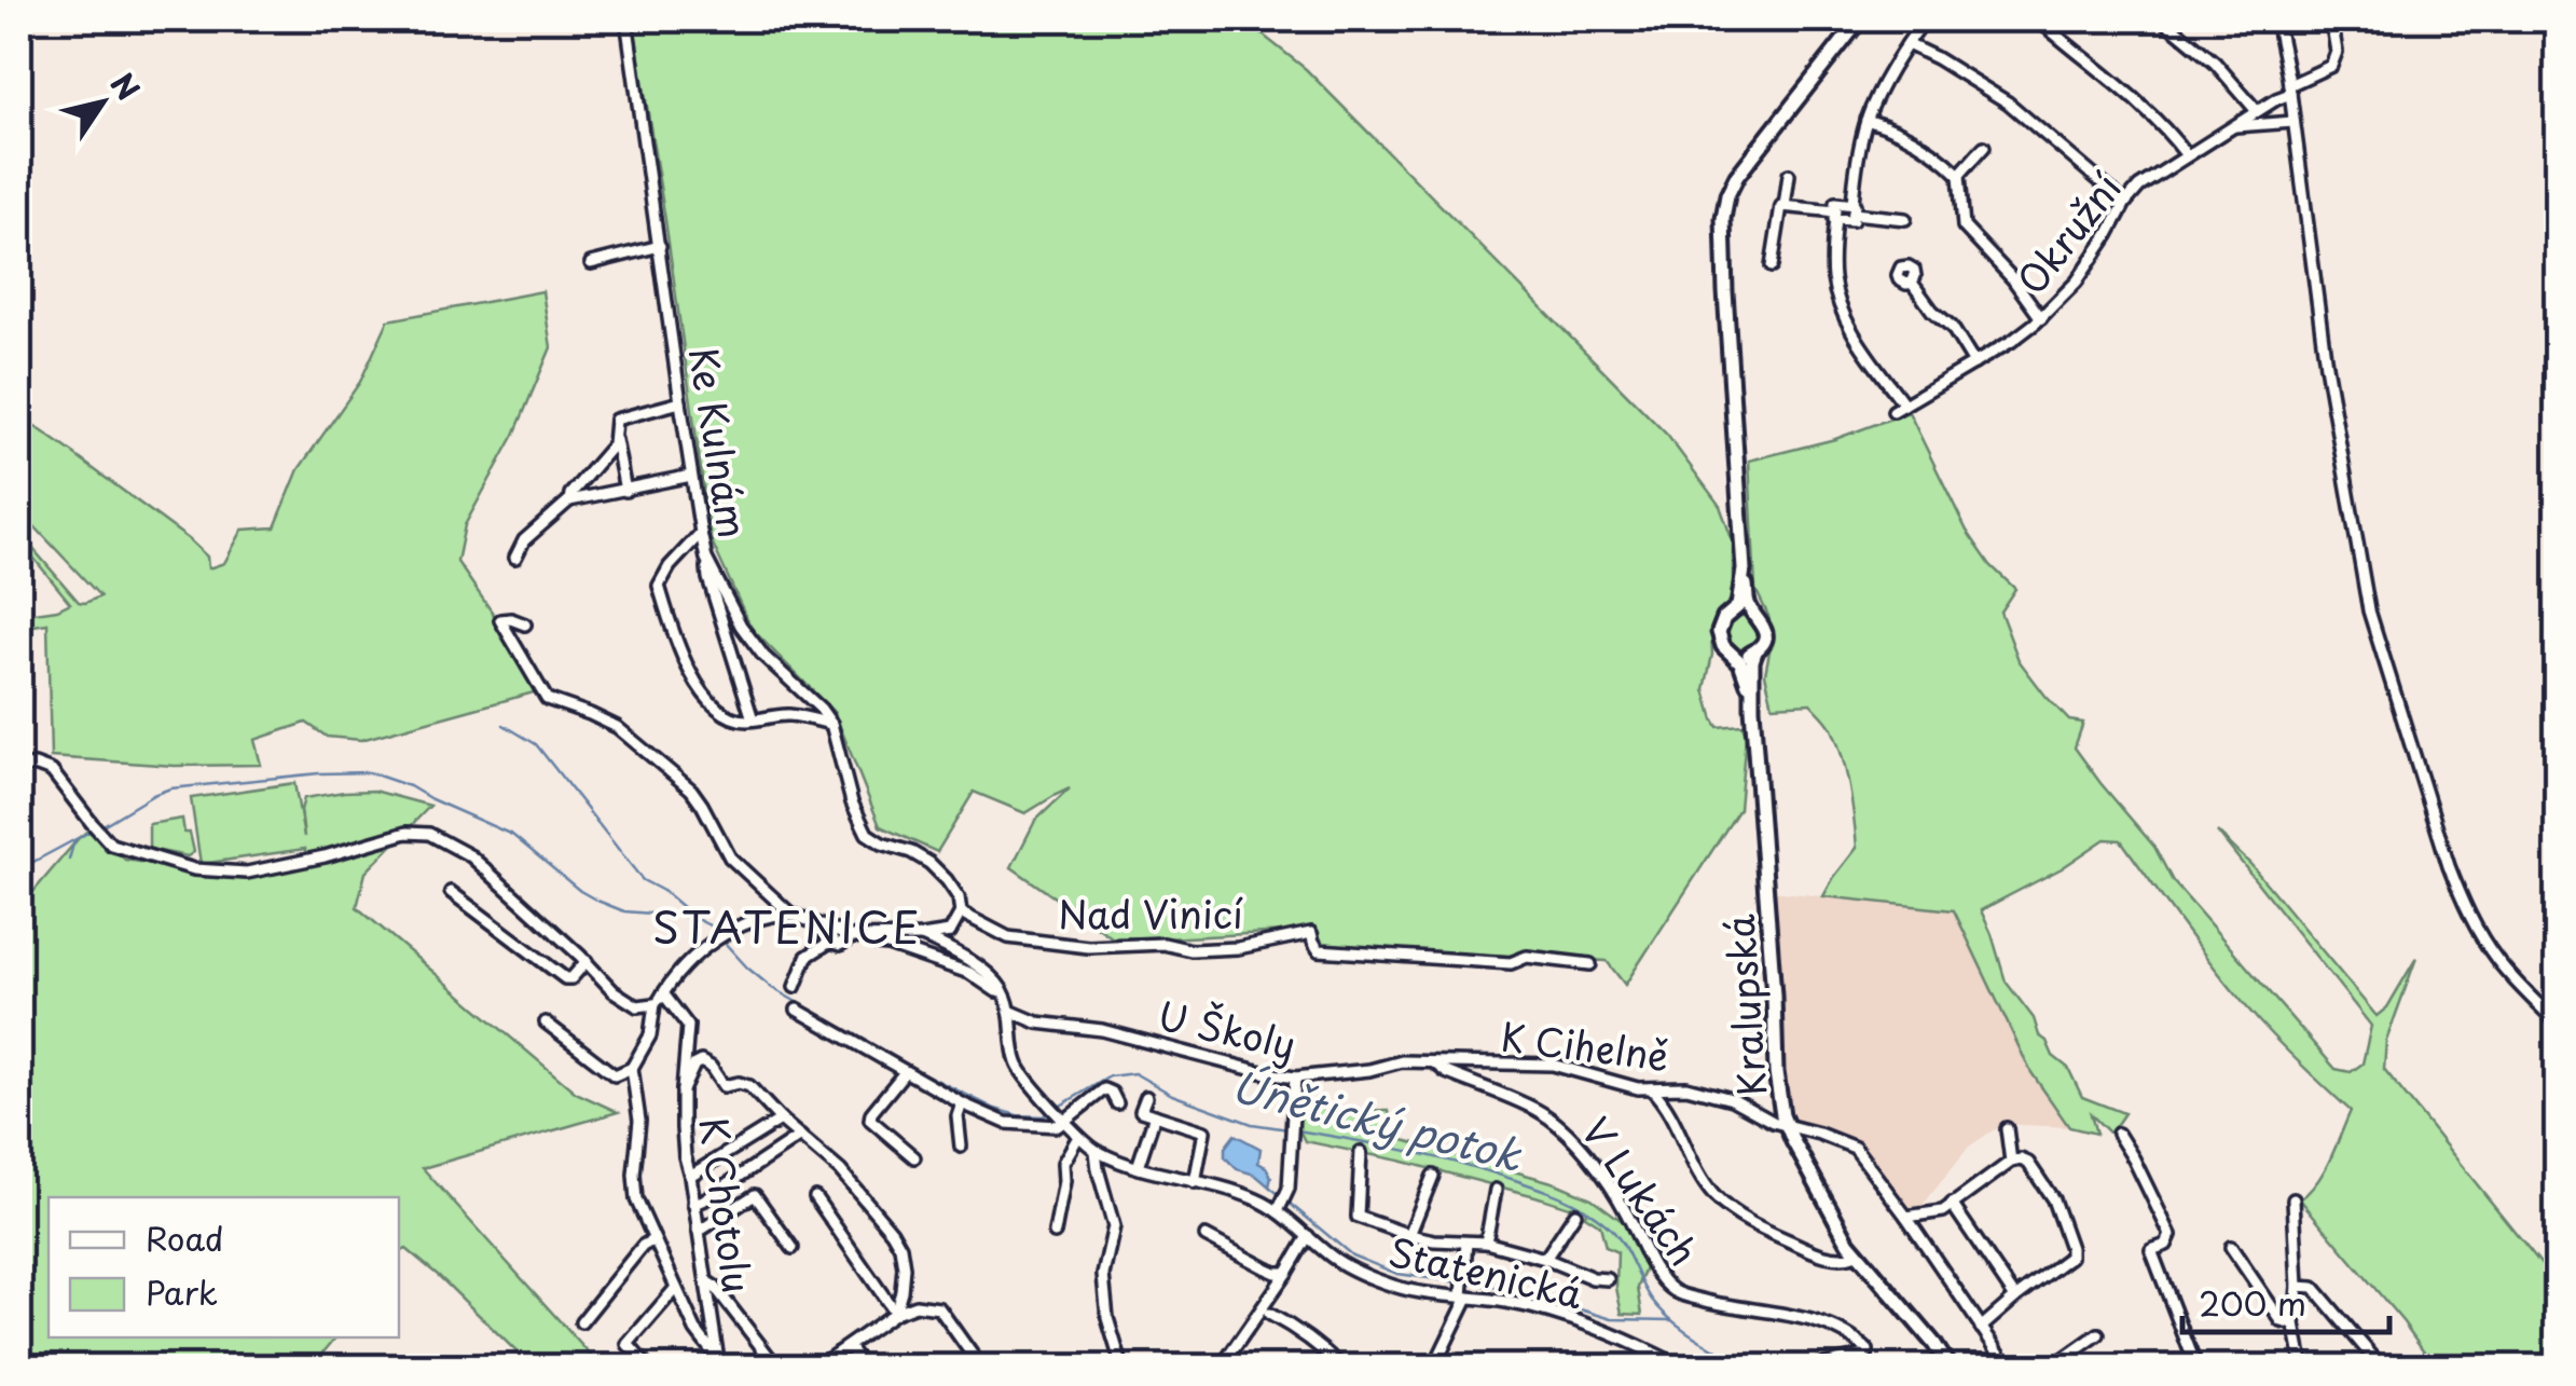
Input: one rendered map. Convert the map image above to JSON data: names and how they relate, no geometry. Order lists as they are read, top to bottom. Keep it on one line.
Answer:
{"streets":{"main road":["Kralupská"],"street":["Okružní","Ke Kulnám","Nad Vinicí","U Školy","K Cihelně","V Lukách","K Chotolu","Statenická"]},"crossings":[["Ke Kulnám","Nad Vinicí"],["Kralupská","K Cihelně"],["U Školy","K Cihelně"],["U Školy","V Lukách"],["U Školy","Statenická"],["K Cihelně","V Lukách"]],"districts":["STATENICE"],"water":["Únětický potok"],"legend":["Road","Park"],"scale_bar":"200 m","north":"top right"}
